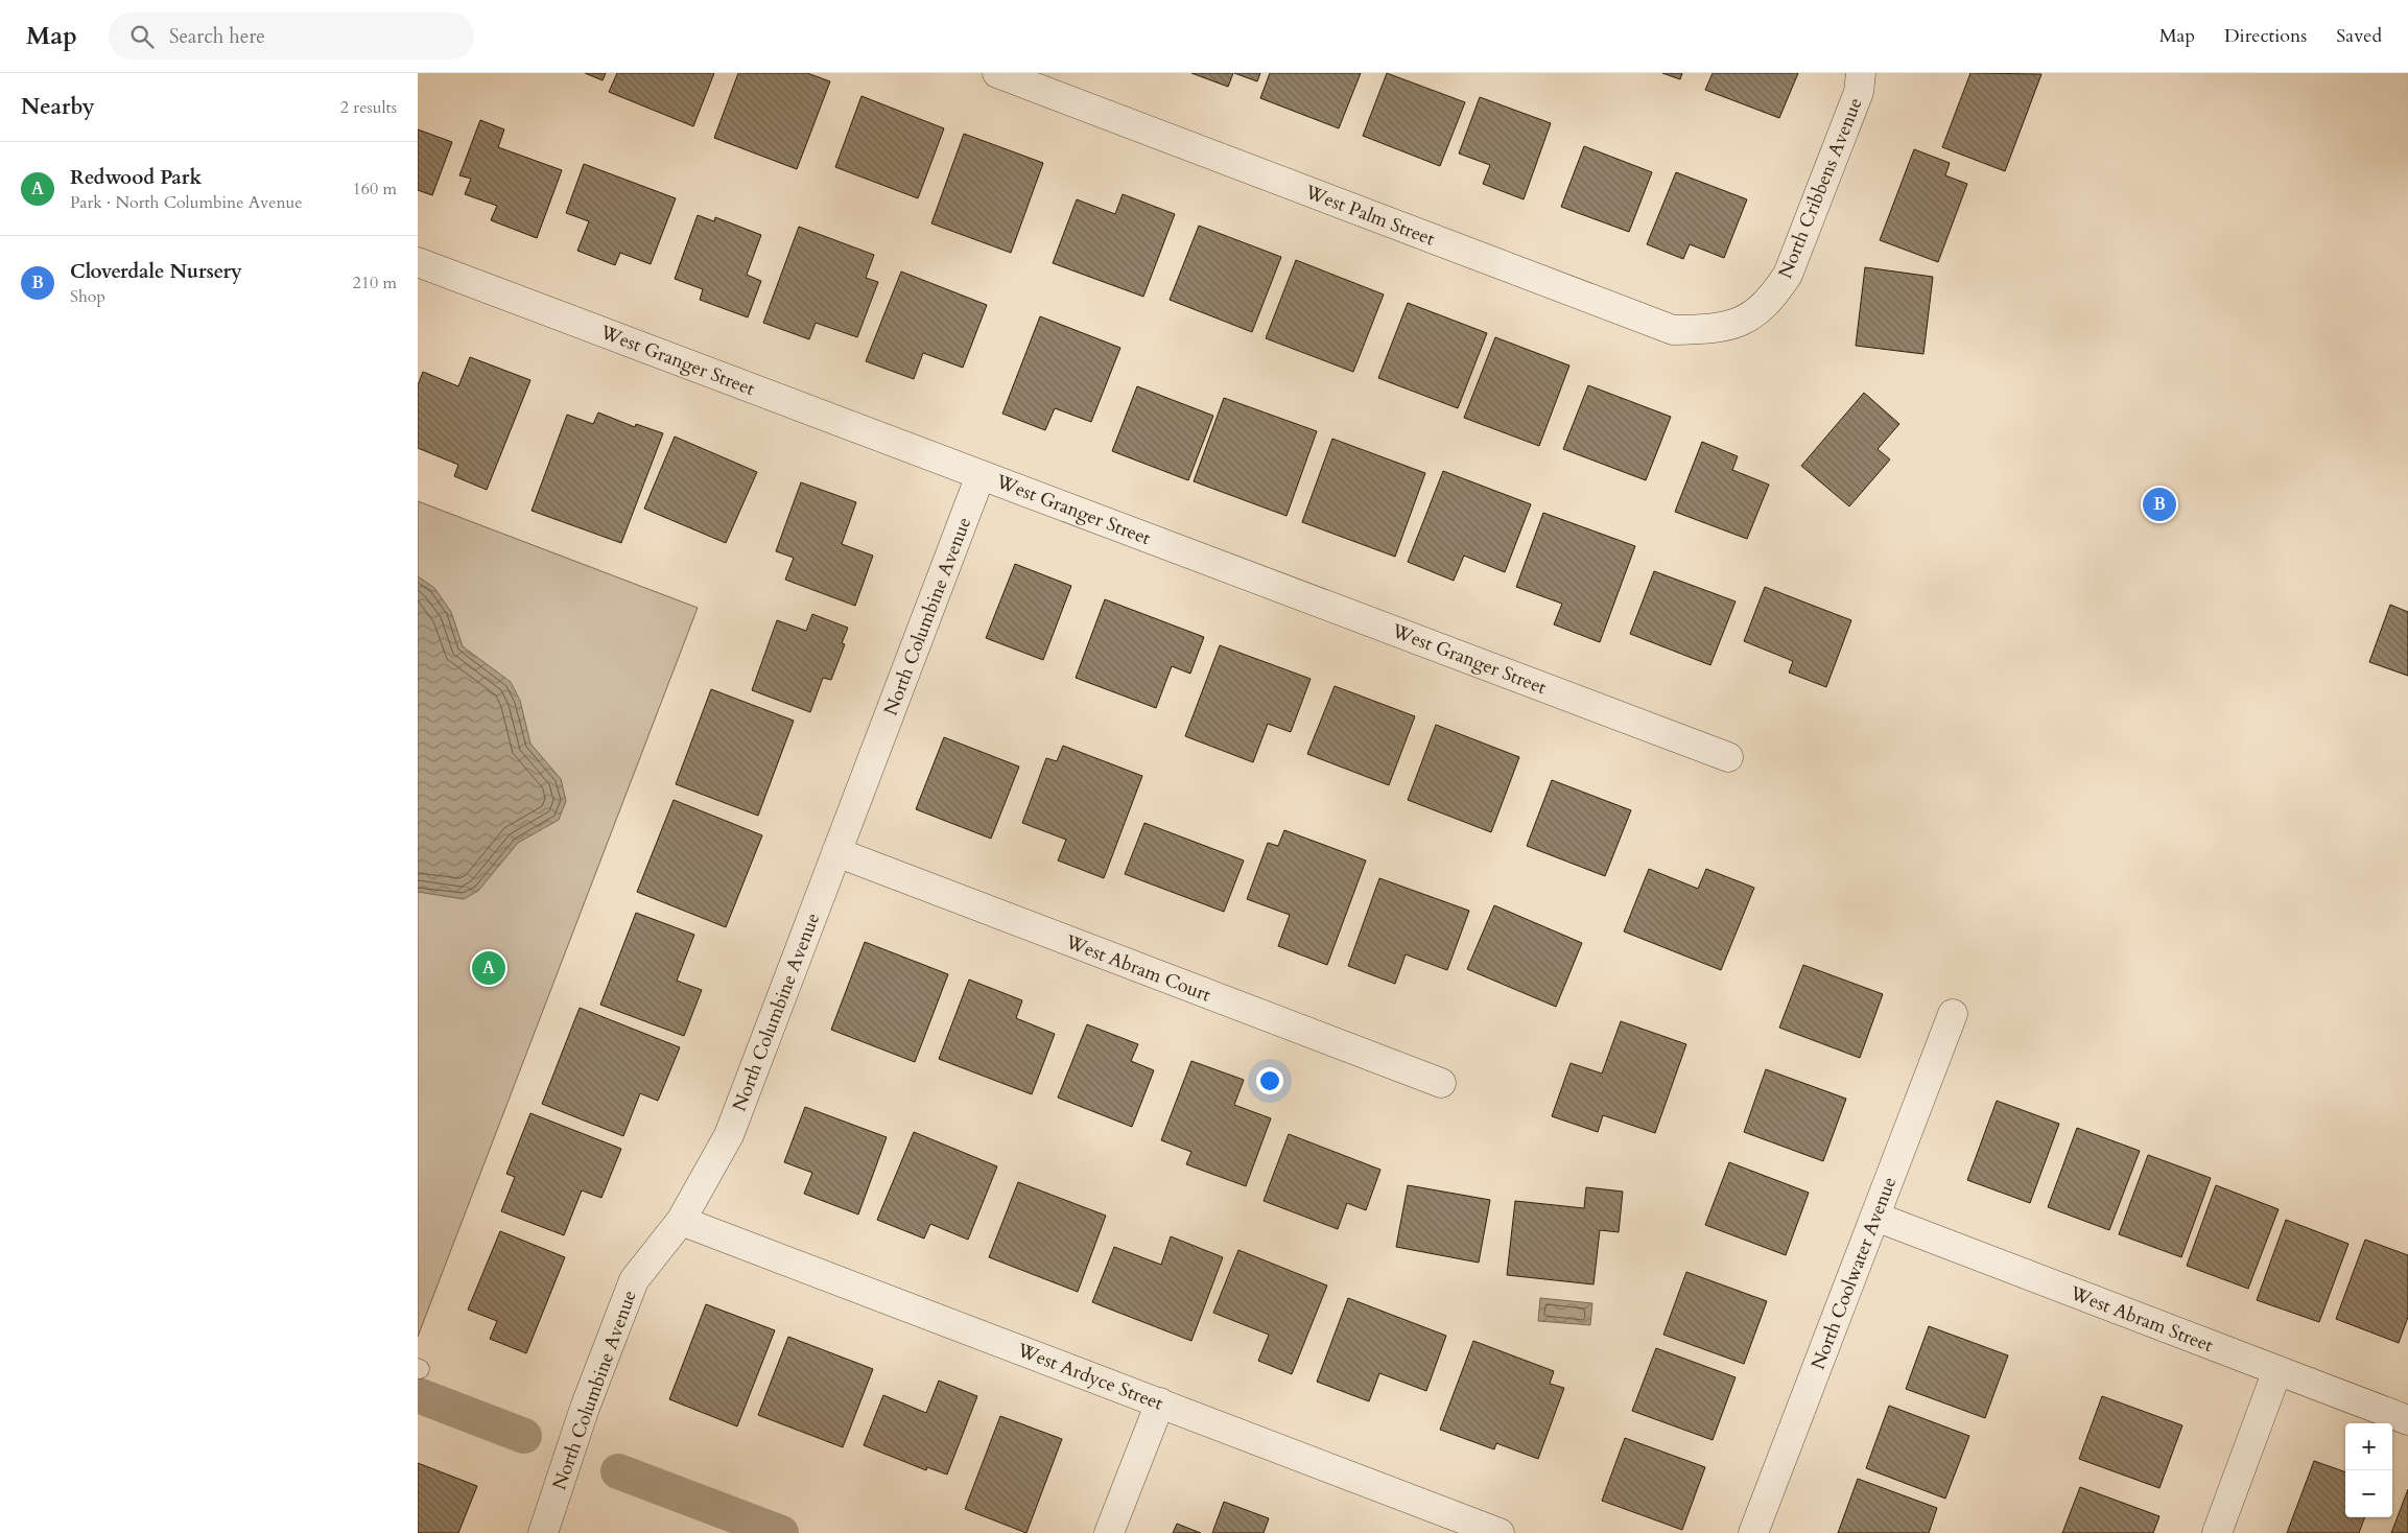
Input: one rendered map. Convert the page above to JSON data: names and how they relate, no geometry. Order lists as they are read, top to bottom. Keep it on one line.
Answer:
{"streets":{"street":["North Cribbens Avenue","West Palm Street","West Granger Street","North Columbine Avenue","West Abram Court","North Coolwater Avenue","West Abram Street","West Ardyce Street"]},"crossings":[["North Cribbens Avenue","West Palm Street"],["West Granger Street","North Columbine Avenue"],["North Columbine Avenue","West Abram Court"],["North Columbine Avenue","West Ardyce Street"],["North Coolwater Avenue","West Abram Street"]],"page":{"header":"Map","search":"Search here","nav":["Map","Directions","Saved"],"heading":["Nearby","2 results"],"list":[{"mark":"A","name":"Redwood Park","note":"Park · North Columbine Avenue","value":"160 m"},{"mark":"B","name":"Cloverdale Nursery","note":"Shop","value":"210 m"}],"pins":["B","A"],"map_buttons":["+","−"]}}
